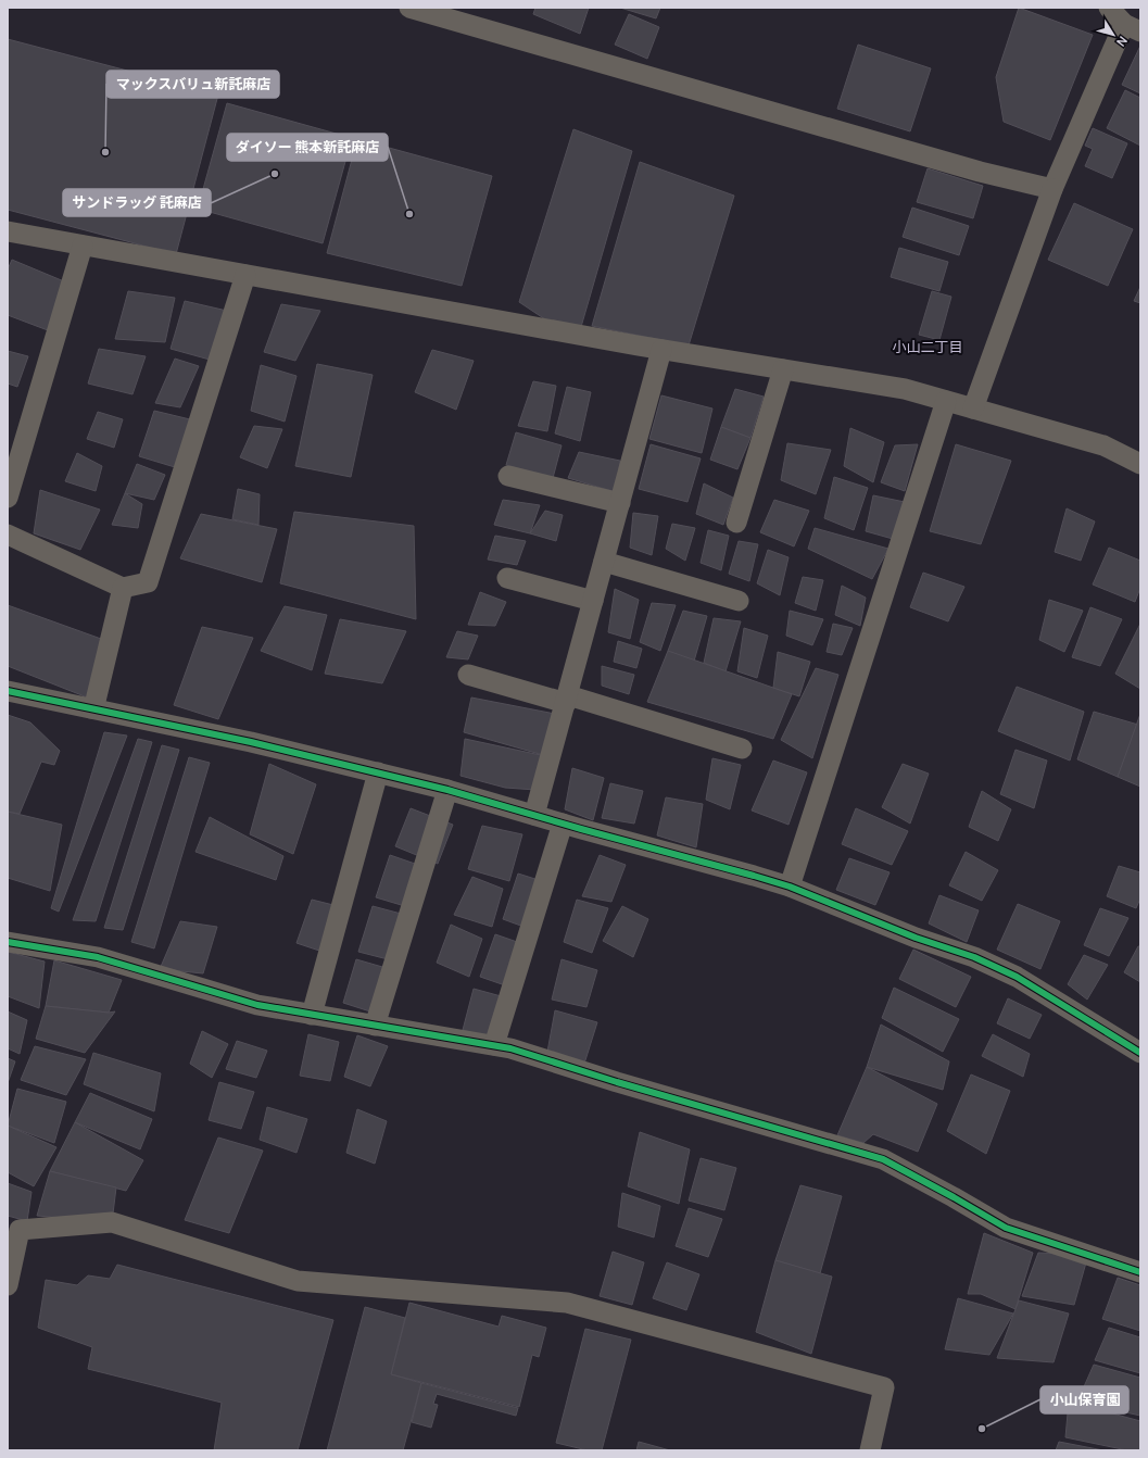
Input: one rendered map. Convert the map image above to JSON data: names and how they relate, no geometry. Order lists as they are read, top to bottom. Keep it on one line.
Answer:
{"districts":["小山二丁目"],"places":["マックスバリュ新託麻店","サンドラッグ 託麻店","ダイソー 熊本新託麻店","小山保育園"],"north":"bottom right"}
